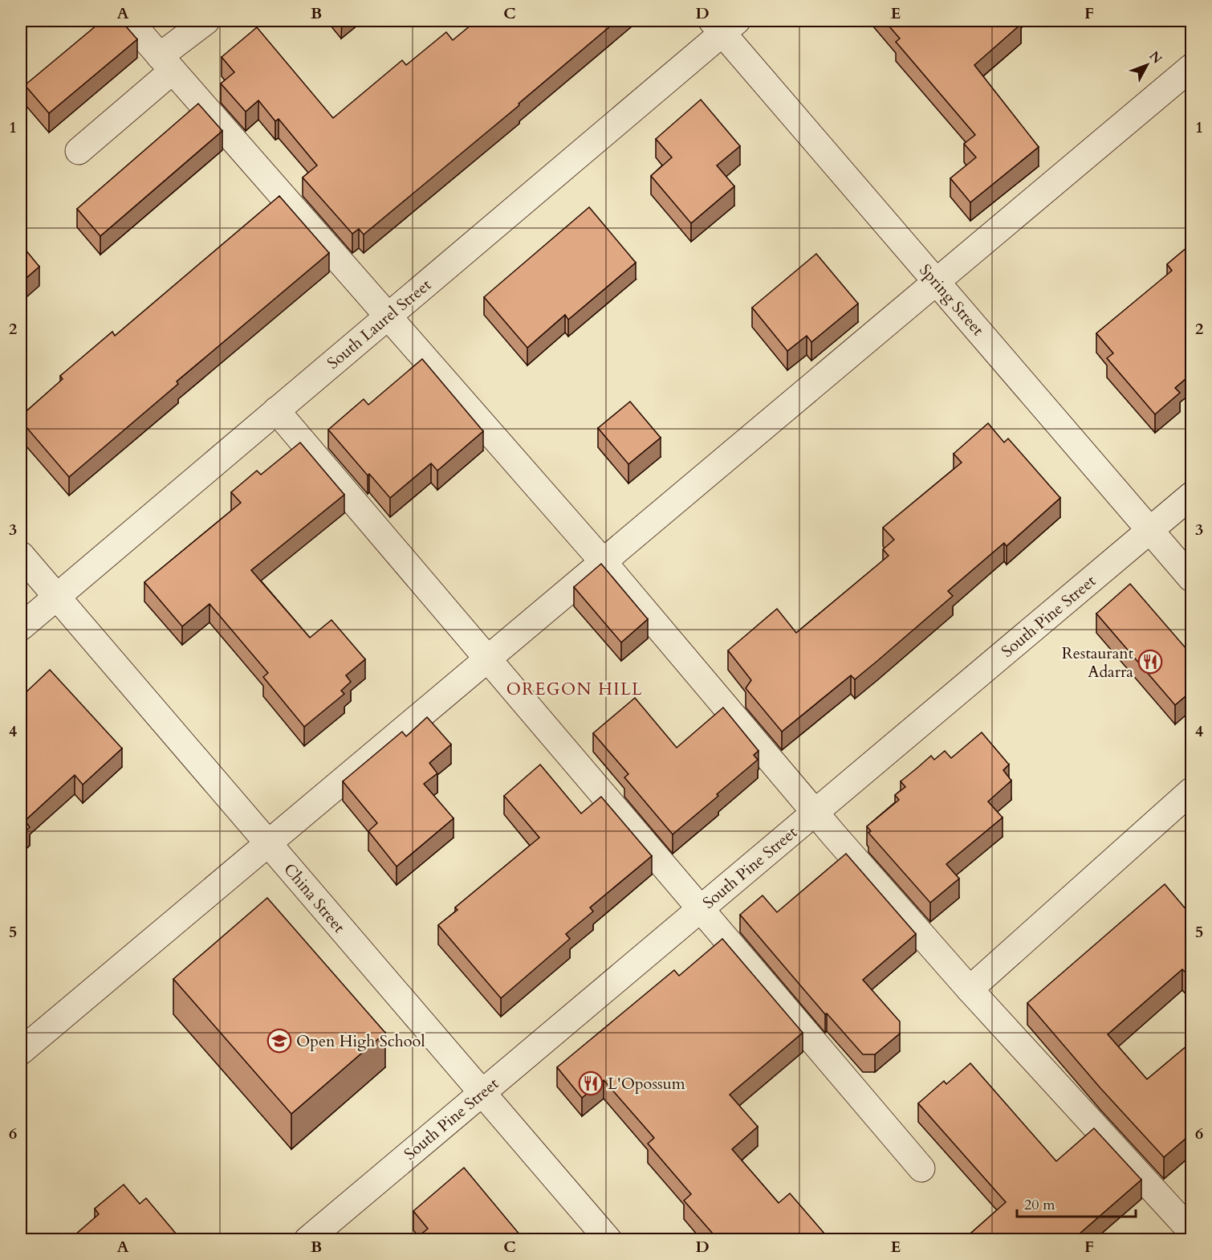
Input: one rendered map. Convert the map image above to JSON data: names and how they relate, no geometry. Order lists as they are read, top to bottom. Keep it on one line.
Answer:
{"streets":{"street":["Spring Street","South Laurel Street","South Pine Street","China Street"]},"crossings":[["Spring Street","South Laurel Street"],["Spring Street","South Pine Street"],["South Laurel Street","China Street"],["South Pine Street","China Street"]],"districts":["OREGON HILL"],"places":{"restaurant":["Restaurant Adarra","L'Opossum"],"school or university":["Open High School"]},"scale_bar":"20 m","north":"top right","grid":{"columns":["A","B","C","D","E","F"],"rows":["1","2","3","4","5","6"]}}
